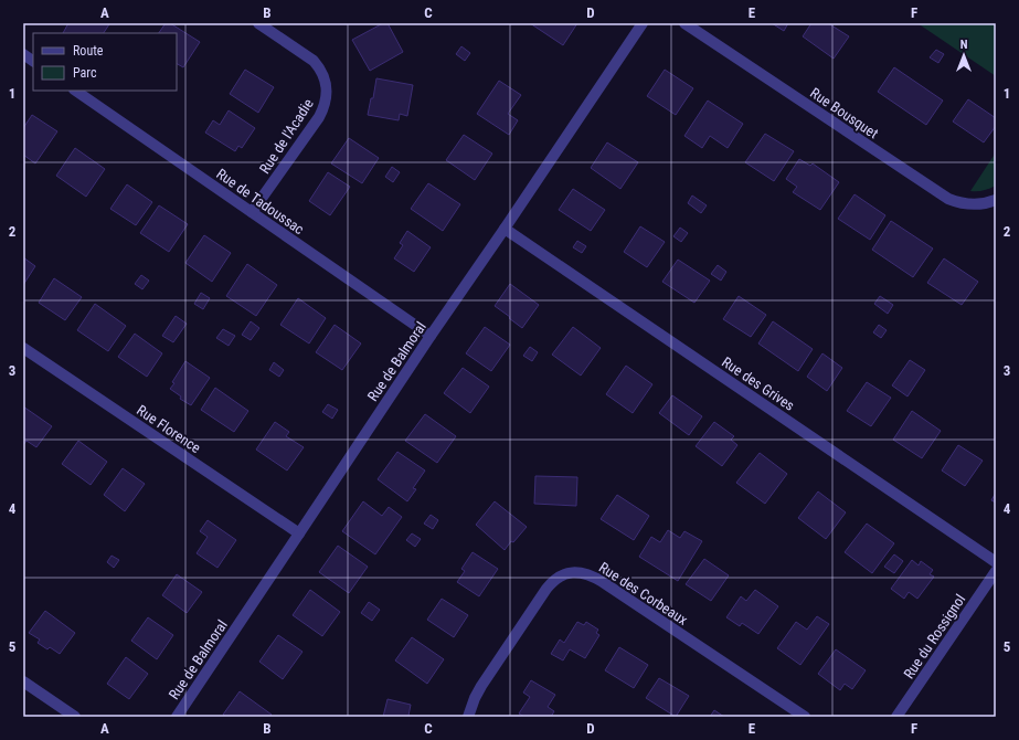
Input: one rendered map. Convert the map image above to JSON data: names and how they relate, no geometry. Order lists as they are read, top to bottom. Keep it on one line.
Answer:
{"streets":{"street":["Rue Bousquet","Rue de l'Acadie","Rue de Tadoussac","Rue de Balmoral","Rue des Grives","Rue Florence","Rue des Corbeaux","Rue du Rossignol"]},"crossings":[["Rue de l'Acadie","Rue de Tadoussac"],["Rue de Tadoussac","Rue de Balmoral"],["Rue de Balmoral","Rue des Grives"],["Rue de Balmoral","Rue Florence"]],"legend":["Route","Parc"],"north":"top","grid":{"columns":["A","B","C","D","E","F"],"rows":["1","2","3","4","5"]}}
